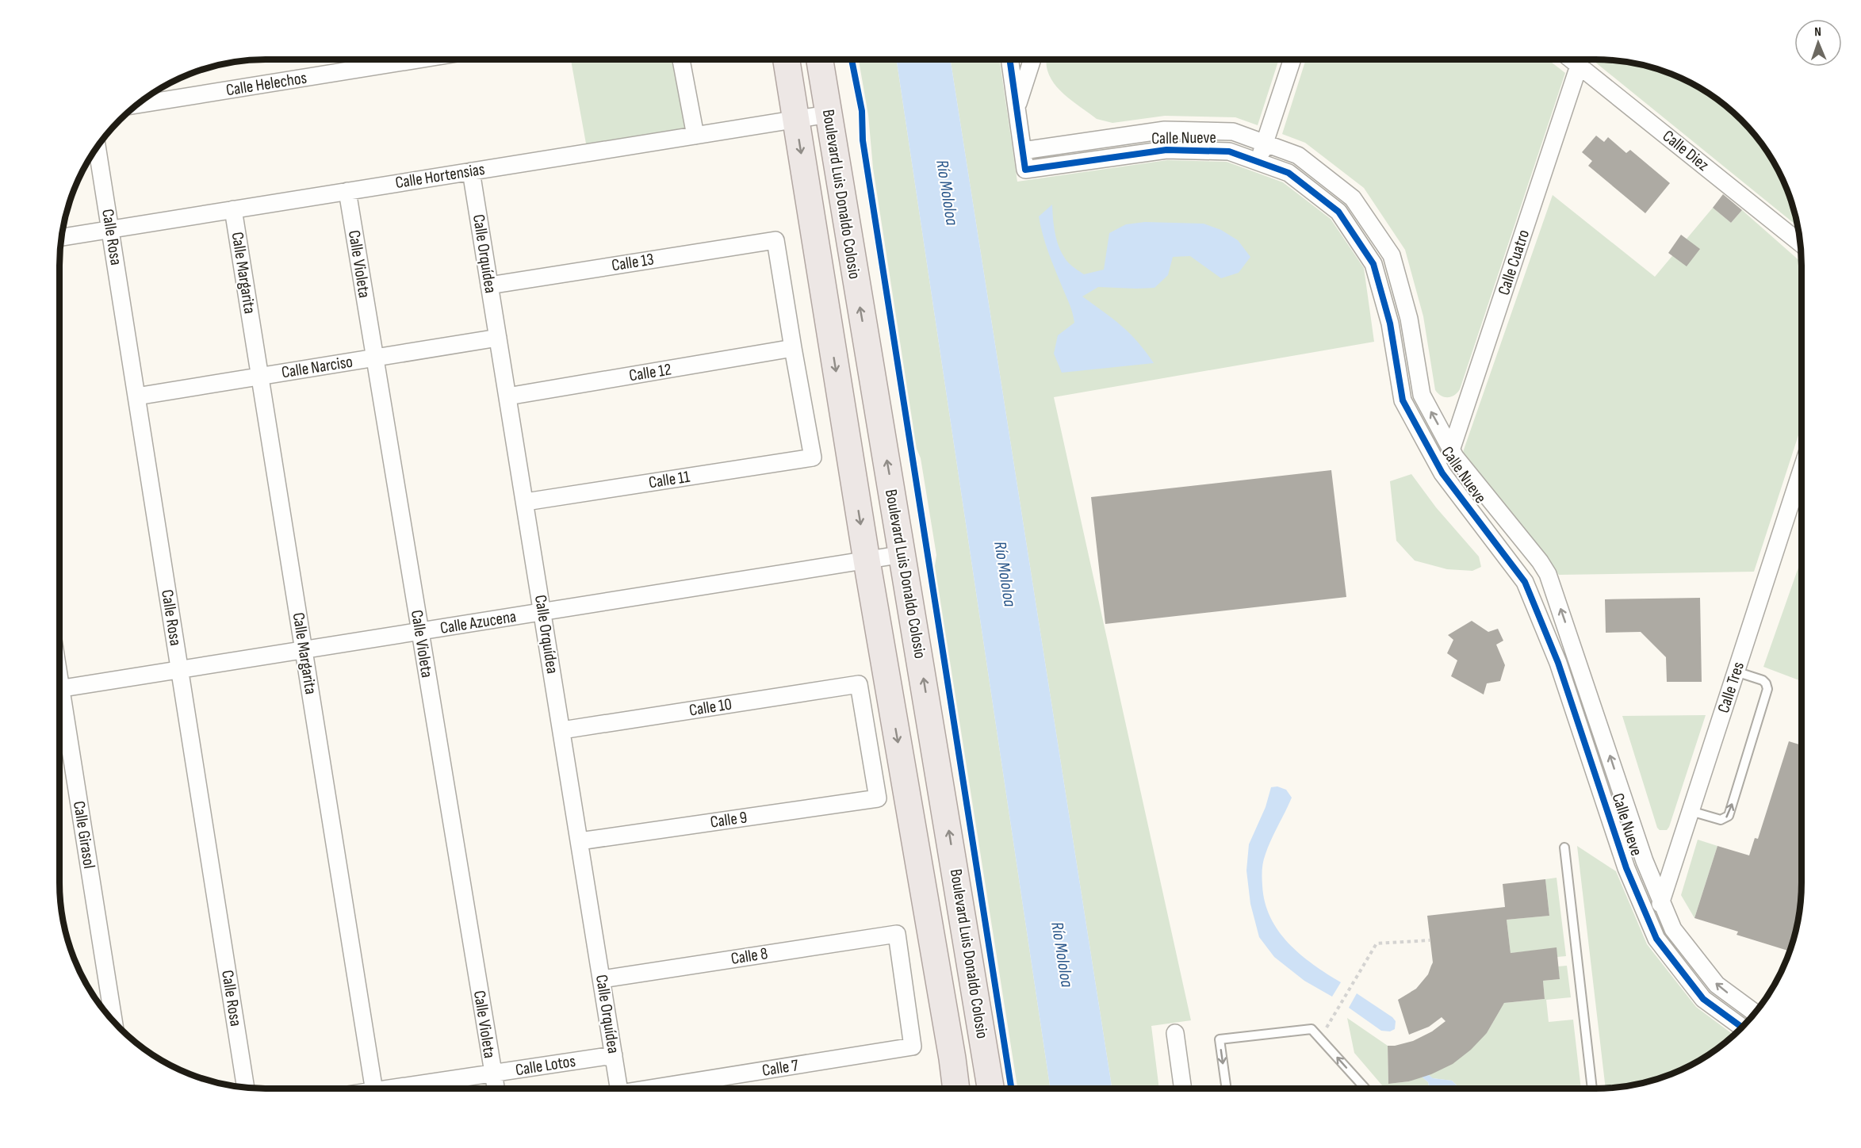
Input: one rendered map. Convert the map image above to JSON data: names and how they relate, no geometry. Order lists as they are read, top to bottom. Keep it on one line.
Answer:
{"streets":{"main road":["Boulevard Luis Donaldo Colosio"],"street":["Calle Helechos","Calle Nueve","Calle Diez","Calle Hortensias","Calle Rosa","Calle Orquídea","Calle 13","Calle Cuatro","Calle Violeta","Calle Margarita","Calle Narciso","Calle 12","Calle 11","Calle Azucena","Calle Tres","Calle 10","Calle 9","Calle Girasol","Calle 8","Calle Lotos","Calle 7"]},"crossings":[["Calle Nueve","Calle Cuatro"],["Calle Nueve","Calle Tres"],["Calle Hortensias","Boulevard Luis Donaldo Colosio"],["Calle Hortensias","Calle Rosa"],["Calle Hortensias","Calle Orquídea"],["Calle Hortensias","Calle Violeta"],["Calle Hortensias","Calle Margarita"],["Boulevard Luis Donaldo Colosio","Calle Azucena"],["Calle Rosa","Calle Narciso"],["Calle Rosa","Calle Azucena"],["Calle Orquídea","Calle 13"],["Calle Orquídea","Calle Narciso"],["Calle Orquídea","Calle 12"],["Calle Orquídea","Calle 11"],["Calle Orquídea","Calle Azucena"],["Calle Orquídea","Calle 10"],["Calle Orquídea","Calle 9"],["Calle Orquídea","Calle 8"],["Calle Orquídea","Calle Lotos"],["Calle 13","Calle 12"],["Calle 13","Calle 11"],["Calle Violeta","Calle Narciso"],["Calle Violeta","Calle Azucena"],["Calle Violeta","Calle Lotos"],["Calle Margarita","Calle Narciso"],["Calle Margarita","Calle Azucena"],["Calle 12","Calle 11"],["Calle 10","Calle 9"],["Calle 8","Calle 7"]],"water":["Río Mololoa"],"north":"top"}
